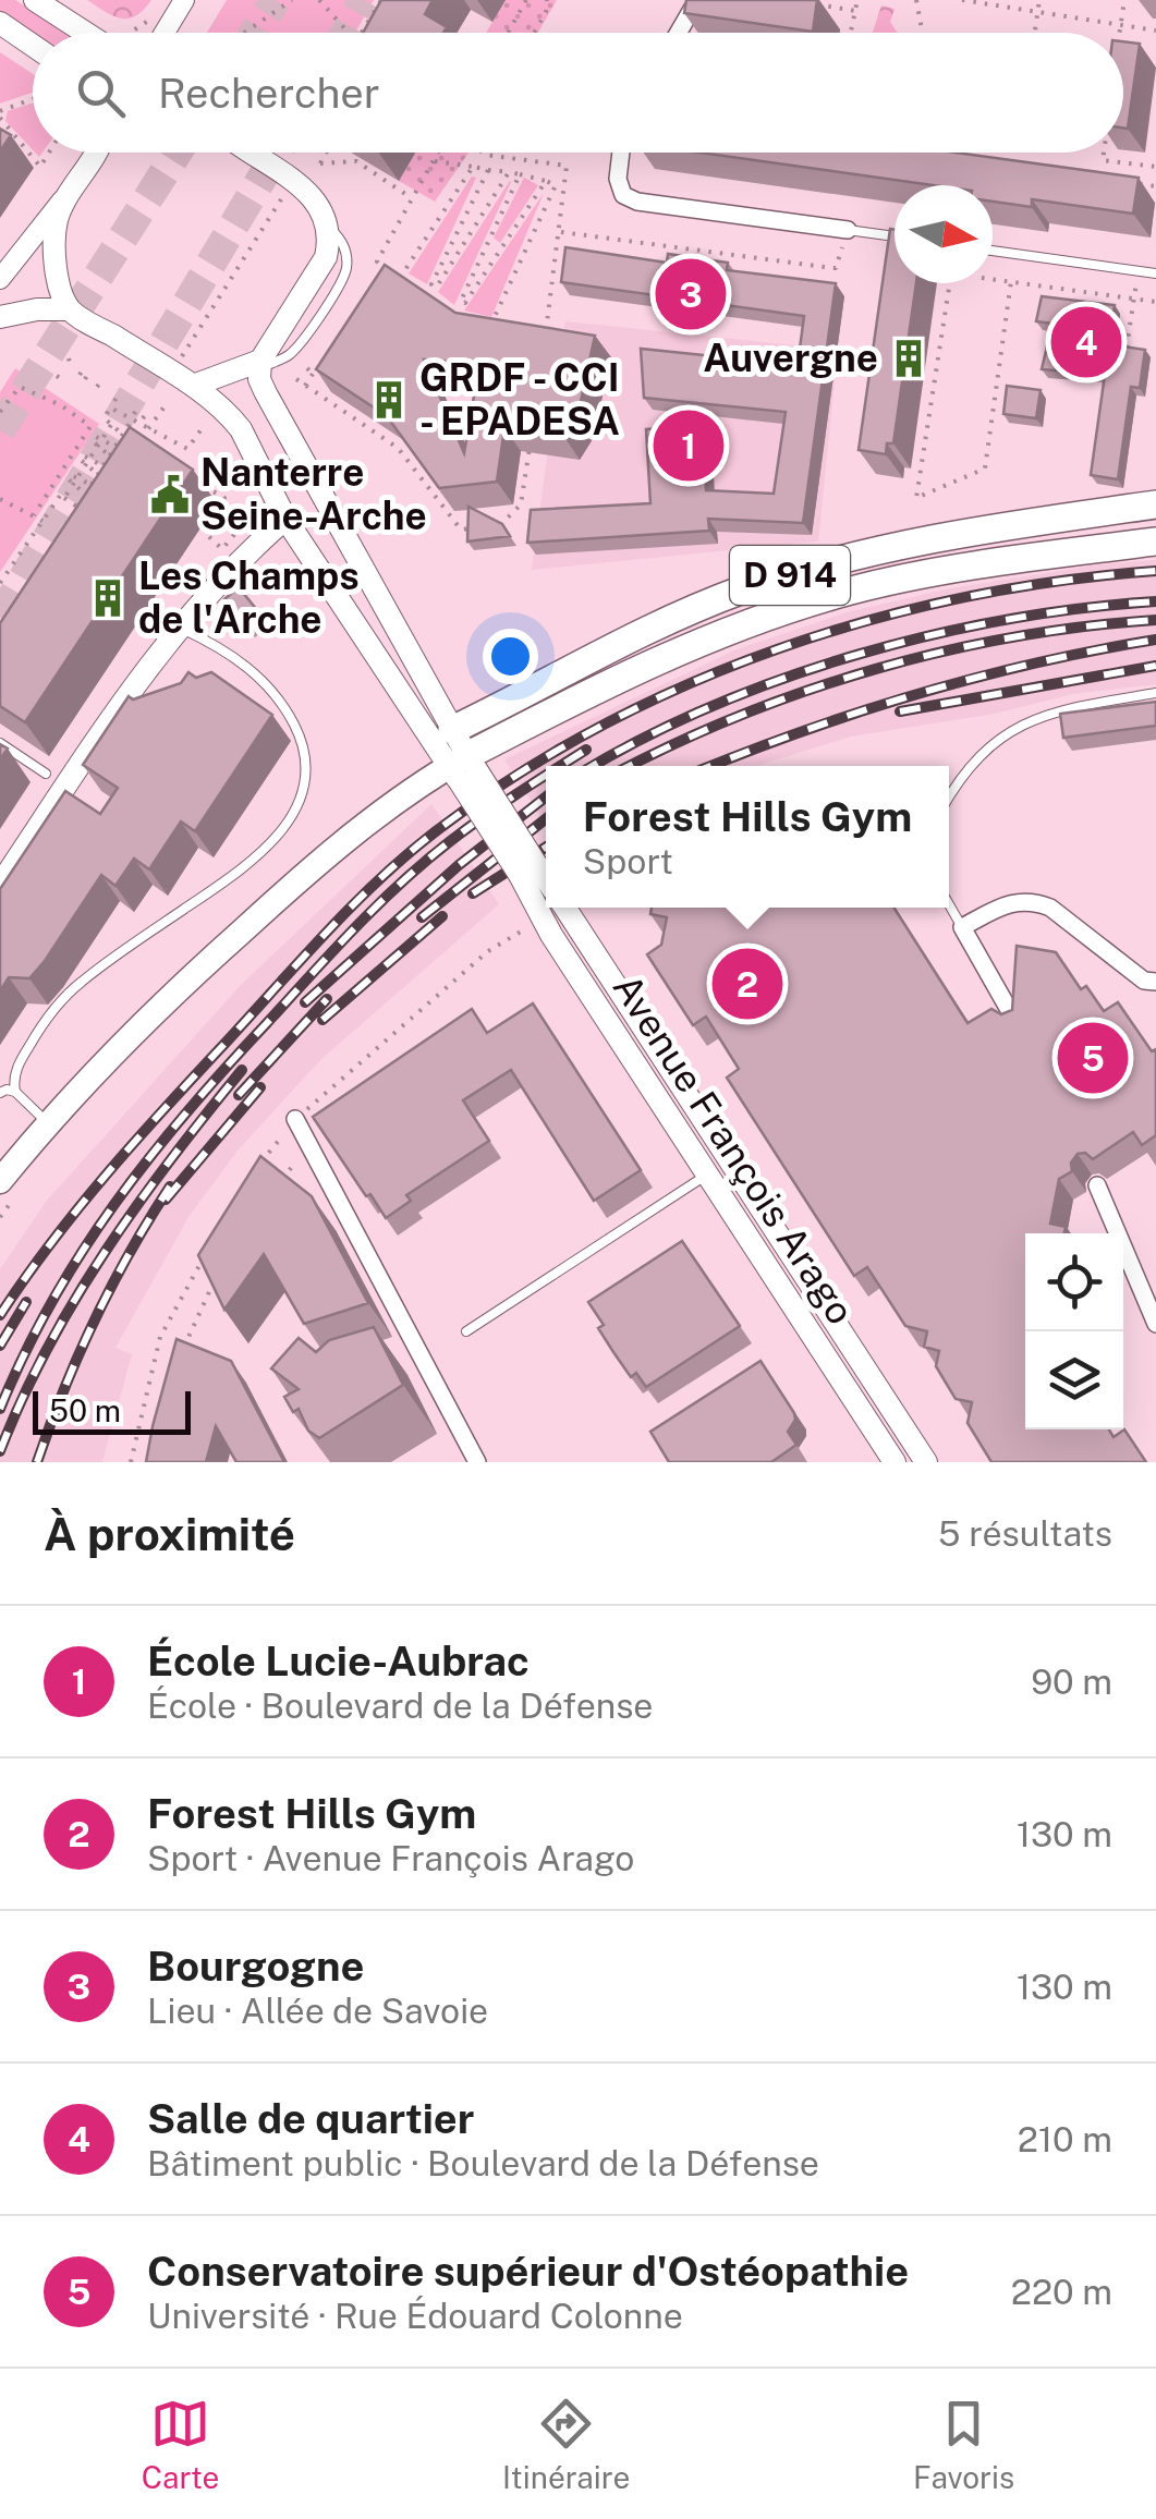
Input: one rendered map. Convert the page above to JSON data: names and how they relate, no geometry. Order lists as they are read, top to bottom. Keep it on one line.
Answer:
{"streets":{"highway":["D 914"],"main road":["Avenue François Arago"]},"crossings":[["D 914","Avenue François Arago"]],"places":{"building":["Auvergne","GRDF - CCI - EPADESA","Les Champs de l'Arche"],"public building":["Nanterre Seine-Arche"]},"scale_bar":"50 m","north":"right","page":{"search":"Rechercher","pins":["3","4","1","2","5"],"popup":["Forest Hills Gym","Sport"],"scale":"50 m","heading":["À proximité","5 résultats"],"list":[{"mark":"1","name":"École Lucie-Aubrac","note":"École · Boulevard de la Défense","value":"90 m"},{"mark":"2","name":"Forest Hills Gym","note":"Sport · Avenue François Arago","value":"130 m"},{"mark":"3","name":"Bourgogne","note":"Lieu · Allée de Savoie","value":"130 m"},{"mark":"4","name":"Salle de quartier","note":"Bâtiment public · Boulevard de la Défense","value":"210 m"},{"mark":"5","name":"Conservatoire supérieur d'Ostéopathie","note":"Université · Rue Édouard Colonne","value":"220 m"}],"nav":["Carte","Itinéraire","Favoris"]}}
